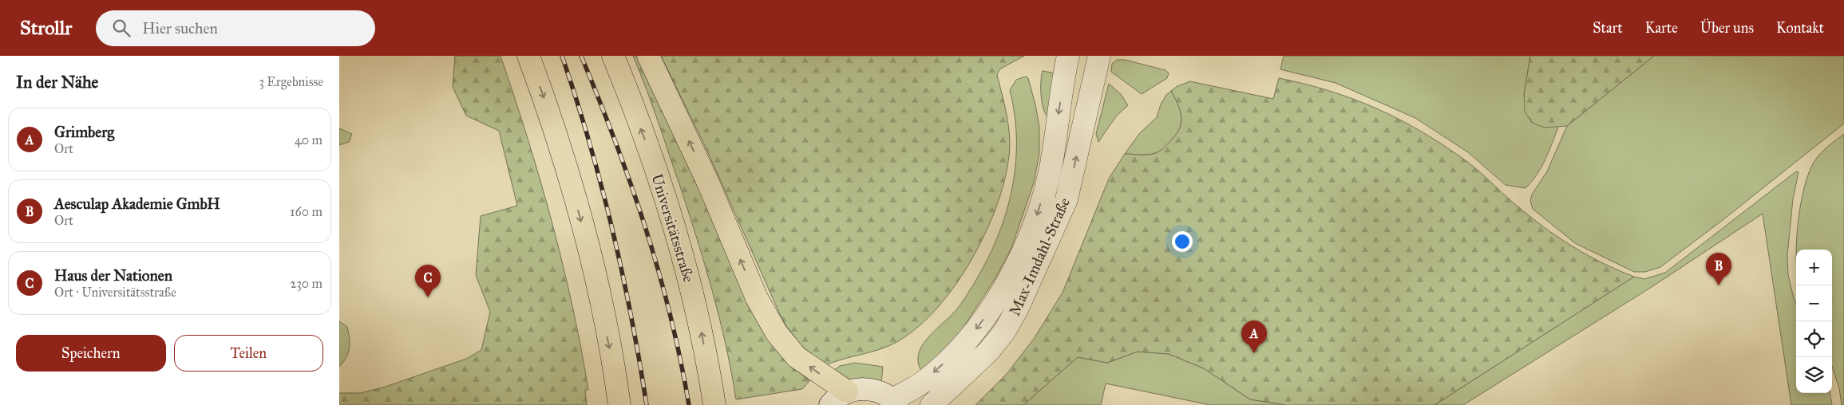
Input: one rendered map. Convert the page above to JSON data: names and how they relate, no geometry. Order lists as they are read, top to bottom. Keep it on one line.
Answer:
{"streets":{"highway":["Universitätsstraße"],"street":["Max-Imdahl-Straße"]},"page":{"header":"Strollr","search":"Hier suchen","nav":["Start","Karte","Über uns","Kontakt"],"heading":["In der Nähe","3 Ergebnisse"],"list":[{"mark":"A","name":"Grimberg","note":"Ort","value":"40 m"},{"mark":"B","name":"Aesculap Akademie GmbH","note":"Ort","value":"160 m"},{"mark":"C","name":"Haus der Nationen","note":"Ort · Universitätsstraße","value":"230 m"}],"map_buttons":["+","−"],"pins":["B","C","A"],"buttons":["Speichern","Teilen"]}}
